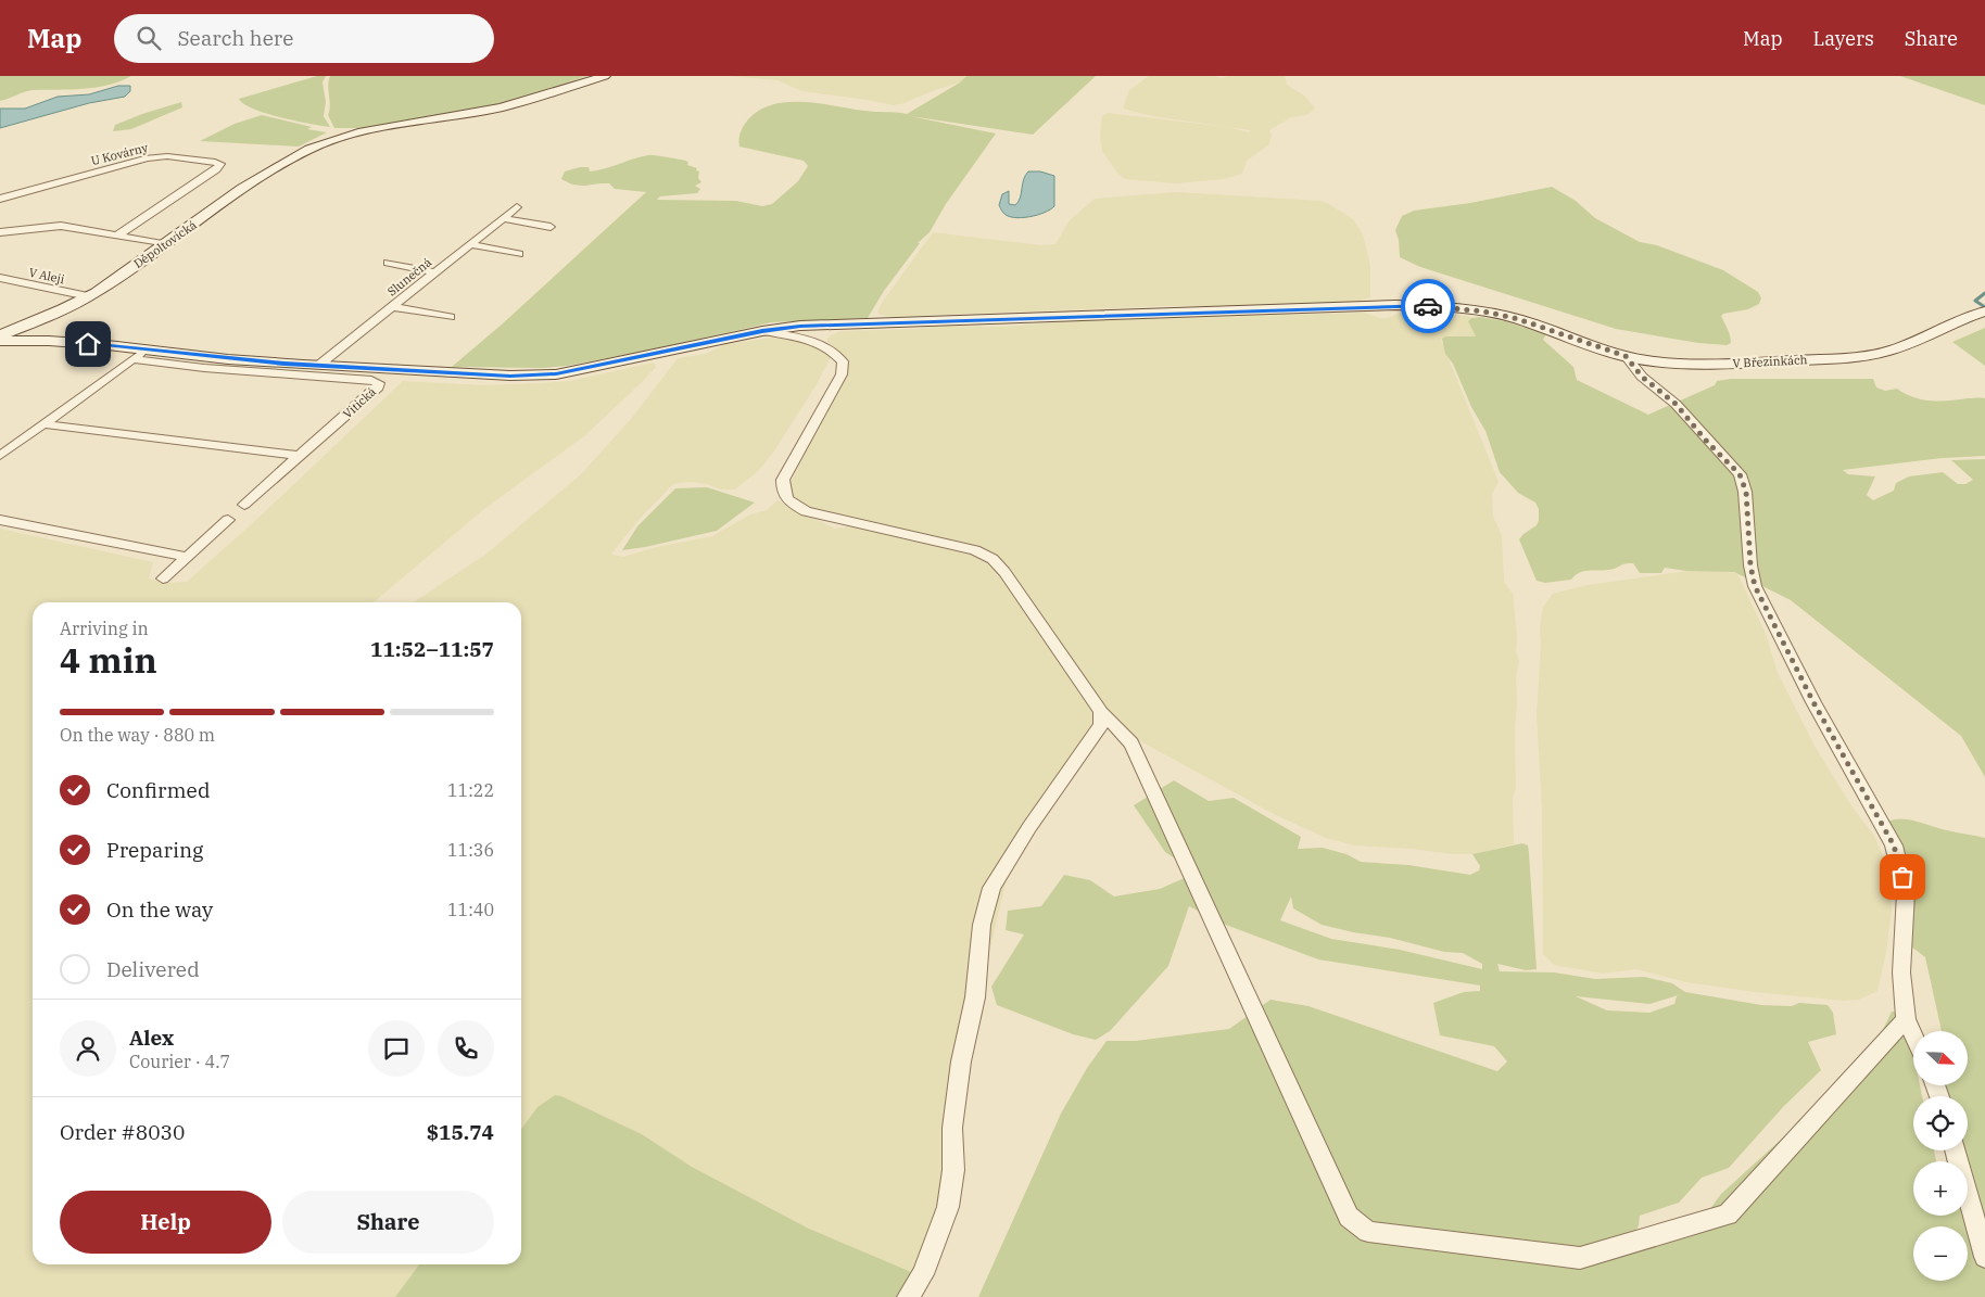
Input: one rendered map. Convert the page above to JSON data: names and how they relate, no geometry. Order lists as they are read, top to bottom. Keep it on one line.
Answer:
{"streets":{"street":["U Kovárny","Děpoltovická","V Aleji","Slunečná","V Březinkách","Vitická"]},"crossings":[["Děpoltovická","V Aleji"]],"north":"bottom right","page":{"header":"Map","search":"Search here","nav":["Map","Layers","Share"],"heading":["4 min","Arriving in","11:52–11:57"],"panel":["Alex","Courier · 4.7","Order #8030","$15.74"],"bar":"On the way · 880 m","list":[["Confirmed","11:22"],["Preparing","11:36"],["On the way","11:40"],"Delivered"],"map_buttons":["+","−"],"buttons":["Help","Share"]}}
